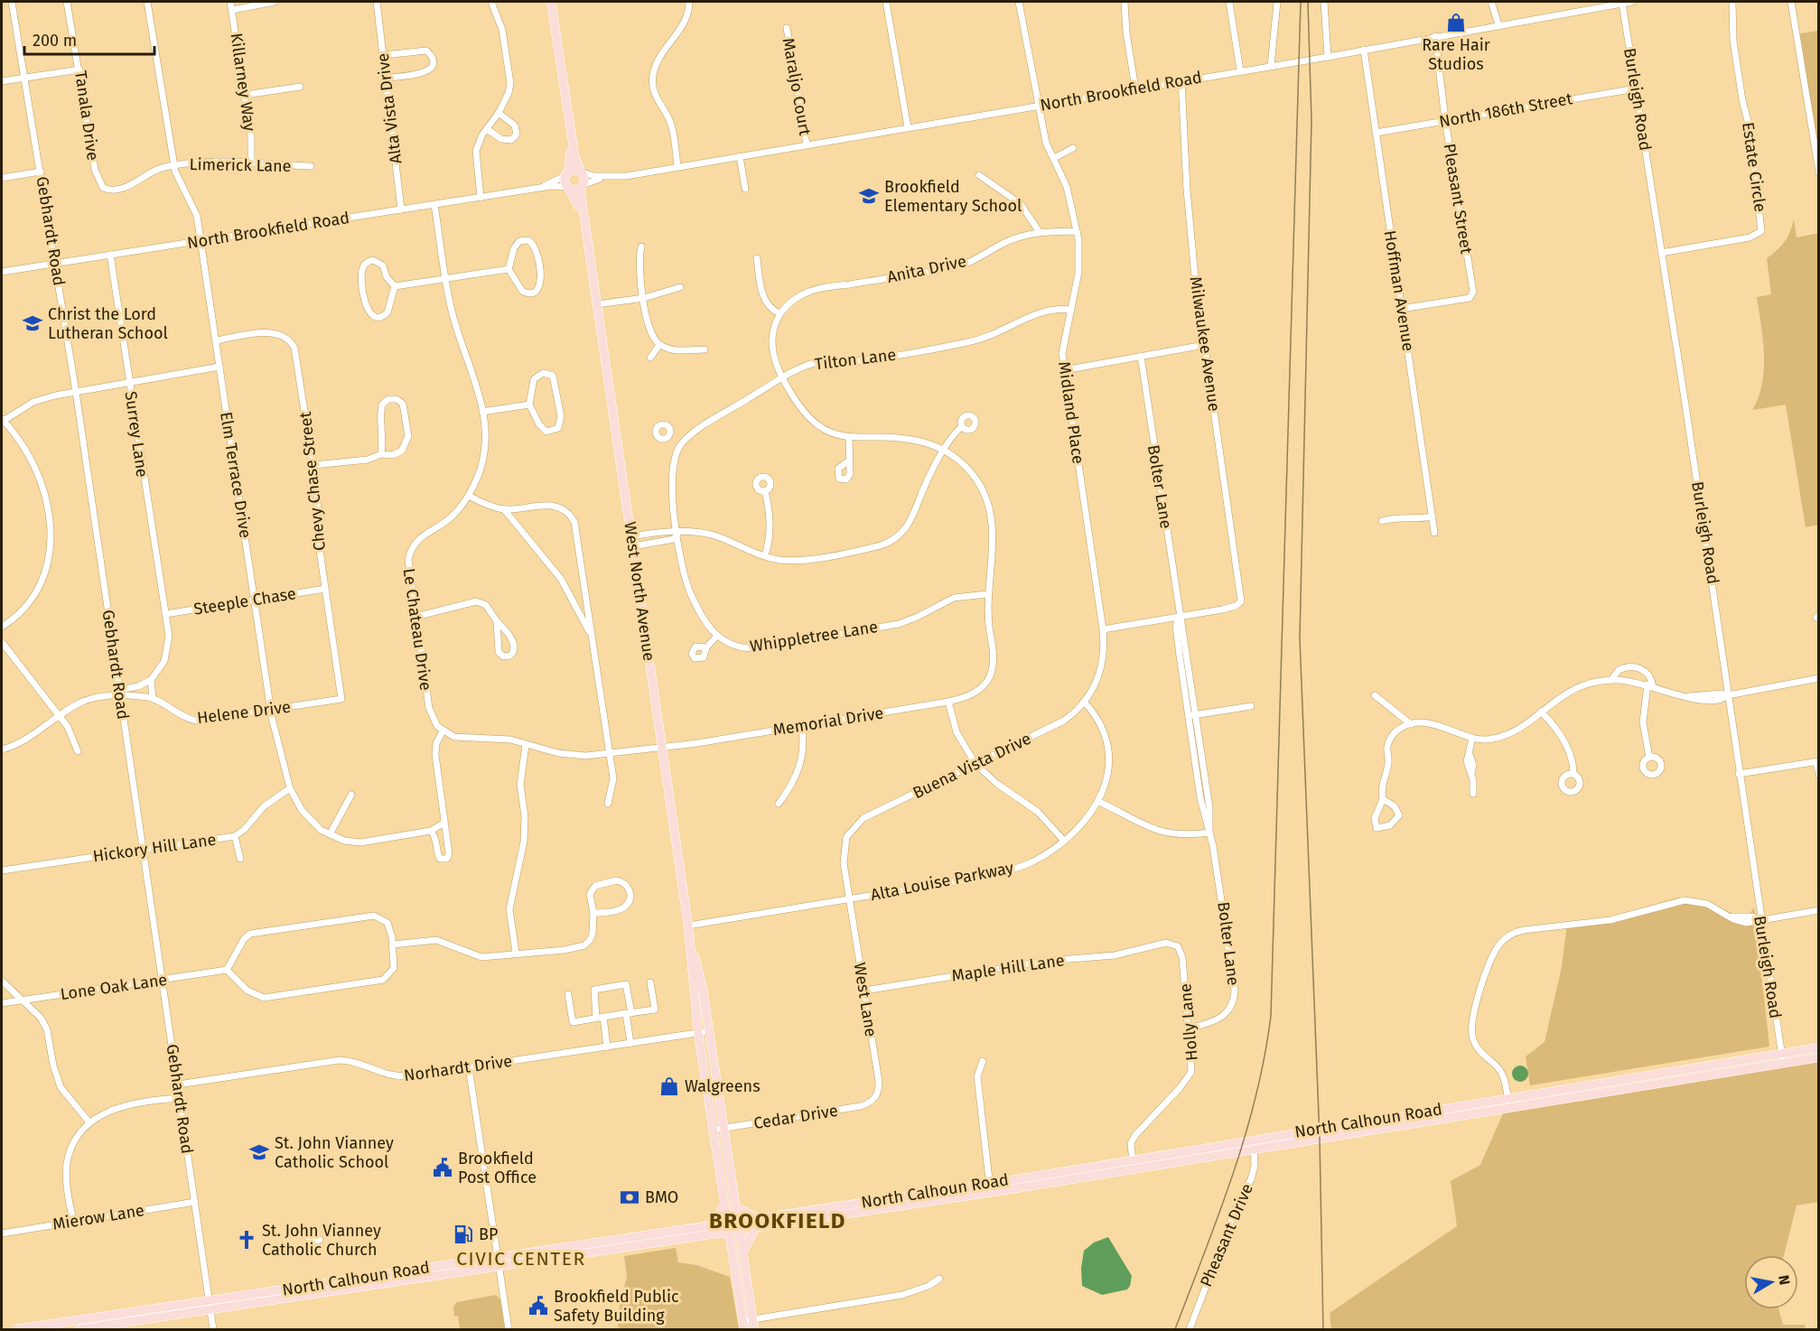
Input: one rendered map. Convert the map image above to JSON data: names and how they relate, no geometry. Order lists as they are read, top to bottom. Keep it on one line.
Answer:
{"streets":{"main road":["West North Avenue","North Calhoun Road"],"street":["Killarney Way","Maraljo Court","North Brookfield Road","Burleigh Road","Alta Vista Drive","North 186th Street","Tanala Drive","Limerick Lane","Estate Circle","Pleasant Street","Gebhardt Road","Anita Drive","Hoffman Avenue","Milwaukee Avenue","Tilton Lane","Midland Place","Surrey Lane","Elm Terrace Drive","Chevy Chase Street","Bolter Lane","Steeple Chase","Le Chateau Drive","Whippletree Lane","Helene Drive","Memorial Drive","Buena Vista Drive","Hickory Hill Lane","Alta Louise Parkway","Maple Hill Lane","Lone Oak Lane","West Lane","Holly Lane","Norhardt Drive","Cedar Drive","Mierow Lane","Pheasant Drive"]},"crossings":[["Killarney Way","Limerick Lane"],["Maraljo Court","North Brookfield Road"],["North Brookfield Road","Burleigh Road"],["North Brookfield Road","Alta Vista Drive"],["North Brookfield Road","Pleasant Street"],["North Brookfield Road","Gebhardt Road"],["North Brookfield Road","Hoffman Avenue"],["North Brookfield Road","Milwaukee Avenue"],["North Brookfield Road","Midland Place"],["North Brookfield Road","Surrey Lane"],["North Brookfield Road","Elm Terrace Drive"],["North Brookfield Road","West North Avenue"],["North Brookfield Road","Le Chateau Drive"],["Burleigh Road","North 186th Street"],["Burleigh Road","Estate Circle"],["Burleigh Road","North Calhoun Road"],["North 186th Street","Pleasant Street"],["North 186th Street","Hoffman Avenue"],["Tanala Drive","Limerick Lane"],["Limerick Lane","Elm Terrace Drive"],["Pleasant Street","Hoffman Avenue"],["Gebhardt Road","Hickory Hill Lane"],["Gebhardt Road","Lone Oak Lane"],["Gebhardt Road","Norhardt Drive"],["Gebhardt Road","North Calhoun Road"],["Gebhardt Road","Mierow Lane"],["Anita Drive","Midland Place"],["Milwaukee Avenue","Bolter Lane"],["Tilton Lane","Midland Place"],["Midland Place","Buena Vista Drive"],["Surrey Lane","Steeple Chase"],["Elm Terrace Drive","Chevy Chase Street"],["Elm Terrace Drive","Steeple Chase"],["Elm Terrace Drive","Helene Drive"],["Elm Terrace Drive","Hickory Hill Lane"],["Chevy Chase Street","Steeple Chase"],["Chevy Chase Street","Helene Drive"],["Bolter Lane","Holly Lane"],["West North Avenue","Memorial Drive"],["West North Avenue","Alta Louise Parkway"],["West North Avenue","Norhardt Drive"],["West North Avenue","Cedar Drive"],["West North Avenue","North Calhoun Road"],["Whippletree Lane","Memorial Drive"],["Buena Vista Drive","Alta Louise Parkway"],["Buena Vista Drive","West Lane"],["Alta Louise Parkway","West Lane"],["Maple Hill Lane","West Lane"],["Maple Hill Lane","Holly Lane"],["West Lane","Cedar Drive"],["Holly Lane","North Calhoun Road"],["North Calhoun Road","Pheasant Drive"]],"districts":["BROOKFIELD","CIVIC CENTER"],"places":{"shop":["Rare Hair Studios","Walgreens"],"school or university":["Brookfield Elementary School","Christ the Lord Lutheran School","St. John Vianney Catholic School"],"public building":["Brookfield Post Office","Brookfield Public Safety Building"],"bank":["BMO"],"fuel station":["BP"],"church":["St. John Vianney Catholic Church"]},"scale_bar":"200 m","north":"right"}
